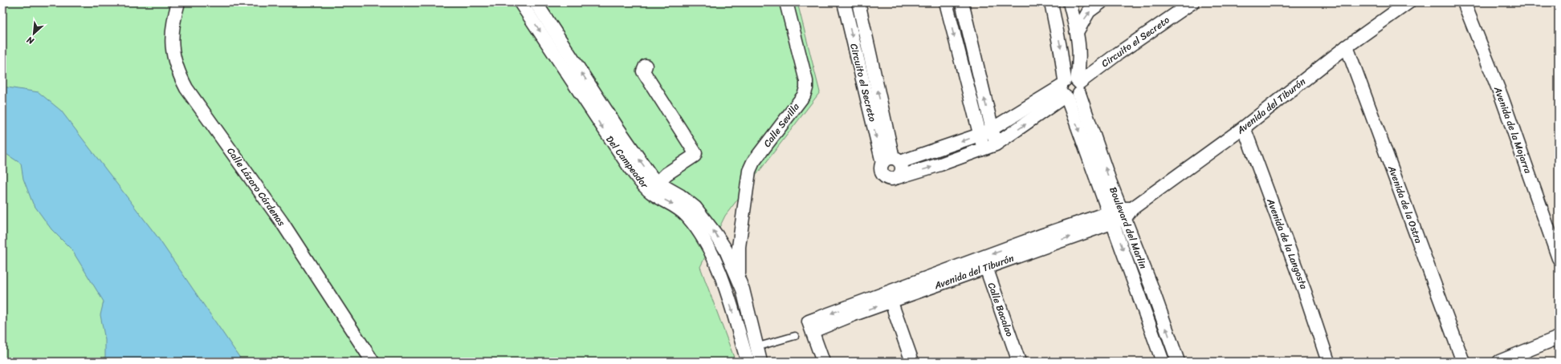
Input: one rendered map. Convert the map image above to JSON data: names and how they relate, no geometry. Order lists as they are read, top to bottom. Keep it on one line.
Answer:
{"streets":{"street":["Circuito el Secreto","Avenida del Tiburón","Calle Sevilla","Avenida de la Mojarra","Del Campeador","Calle Lázaro Cárdenas","Avenida de la Ostra","Boulevard del Marlin","Avenida de la Langosta","Calle Bacalao"]},"crossings":[["Circuito el Secreto","Boulevard del Marlin"],["Avenida del Tiburón","Avenida de la Ostra"],["Avenida del Tiburón","Boulevard del Marlin"],["Avenida del Tiburón","Avenida de la Langosta"],["Avenida del Tiburón","Calle Bacalao"],["Calle Sevilla","Del Campeador"]],"north":"bottom left"}
